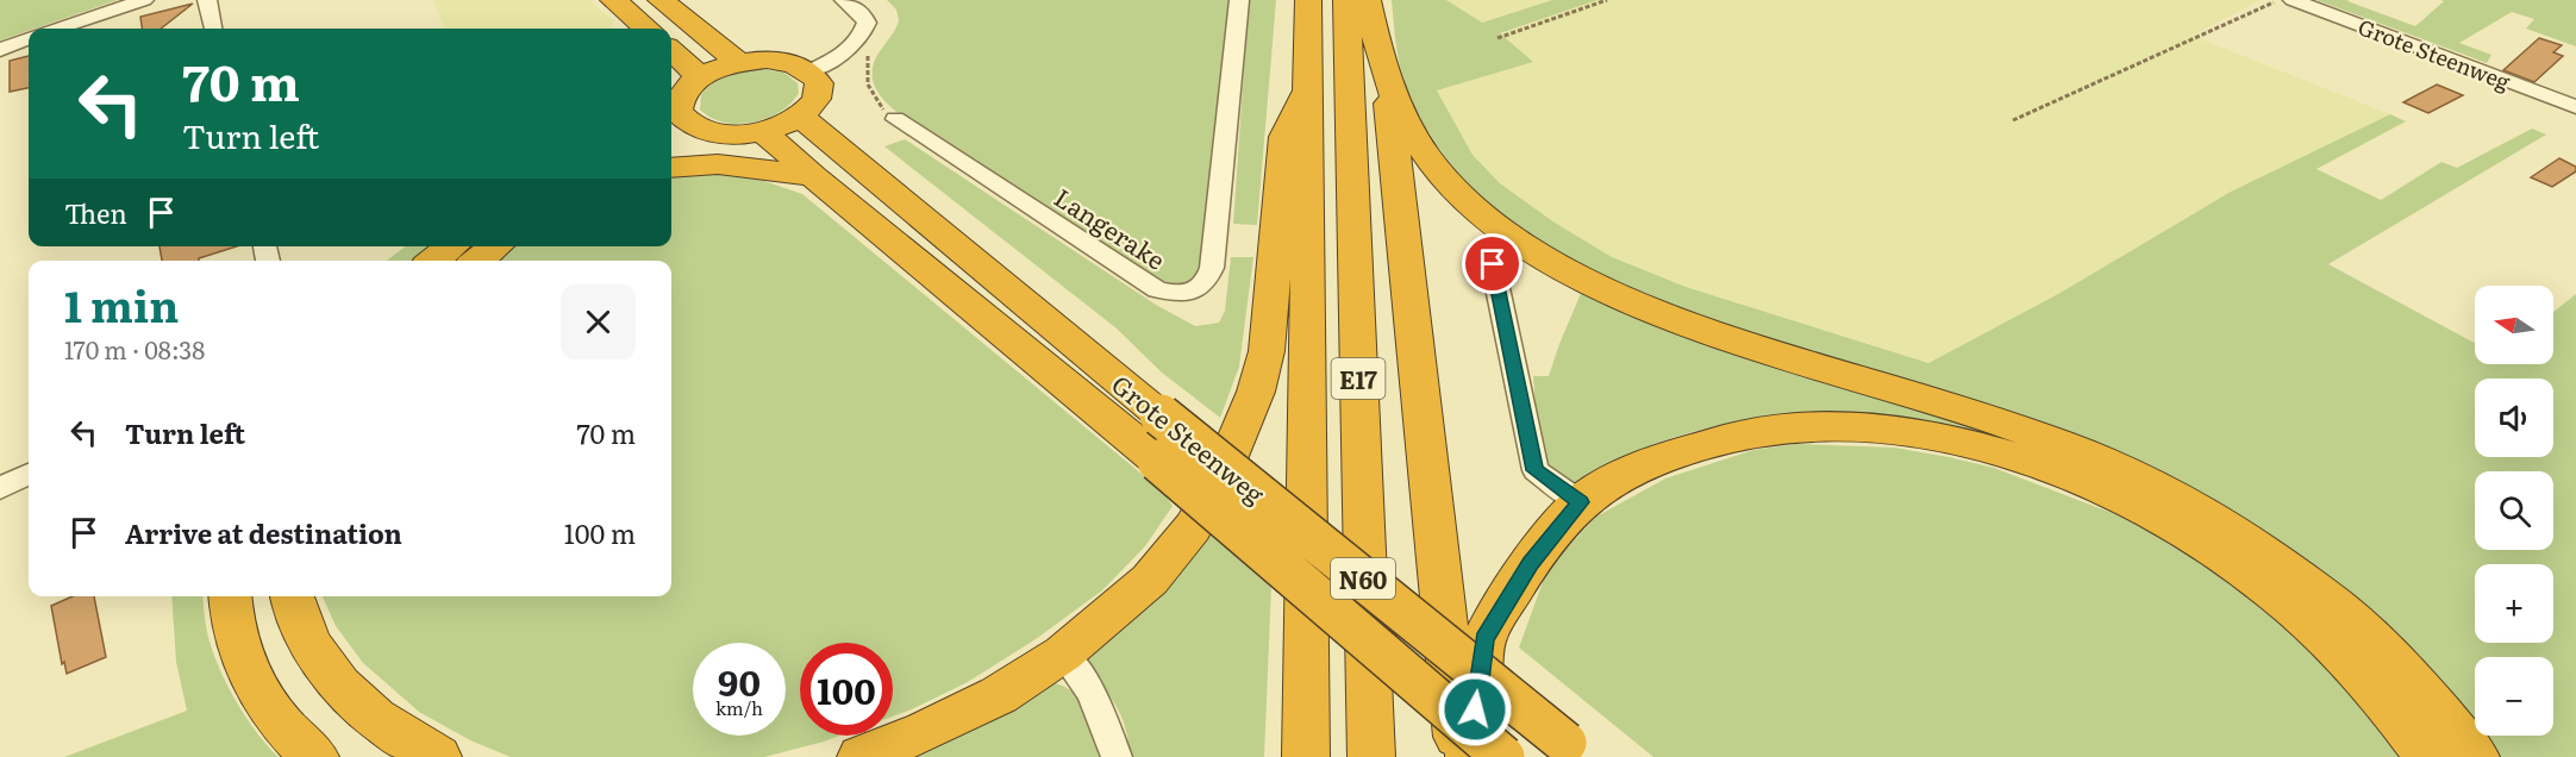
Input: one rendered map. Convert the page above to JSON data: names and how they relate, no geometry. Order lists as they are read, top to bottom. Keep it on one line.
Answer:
{"streets":{"highway":["Grote Steenweg","E17","N60"],"street":["Langerake"]},"north":"left","page":{"turn":["70 m","Turn left"],"then":"Then","heading":["1 min","170 m · 08:38"],"map_buttons":["+","−"],"list":[{"name":"Turn left","value":"70 m"},{"name":"Arrive at destination","value":"100 m"}],"speed":"90 km/h","limit":"100"}}
